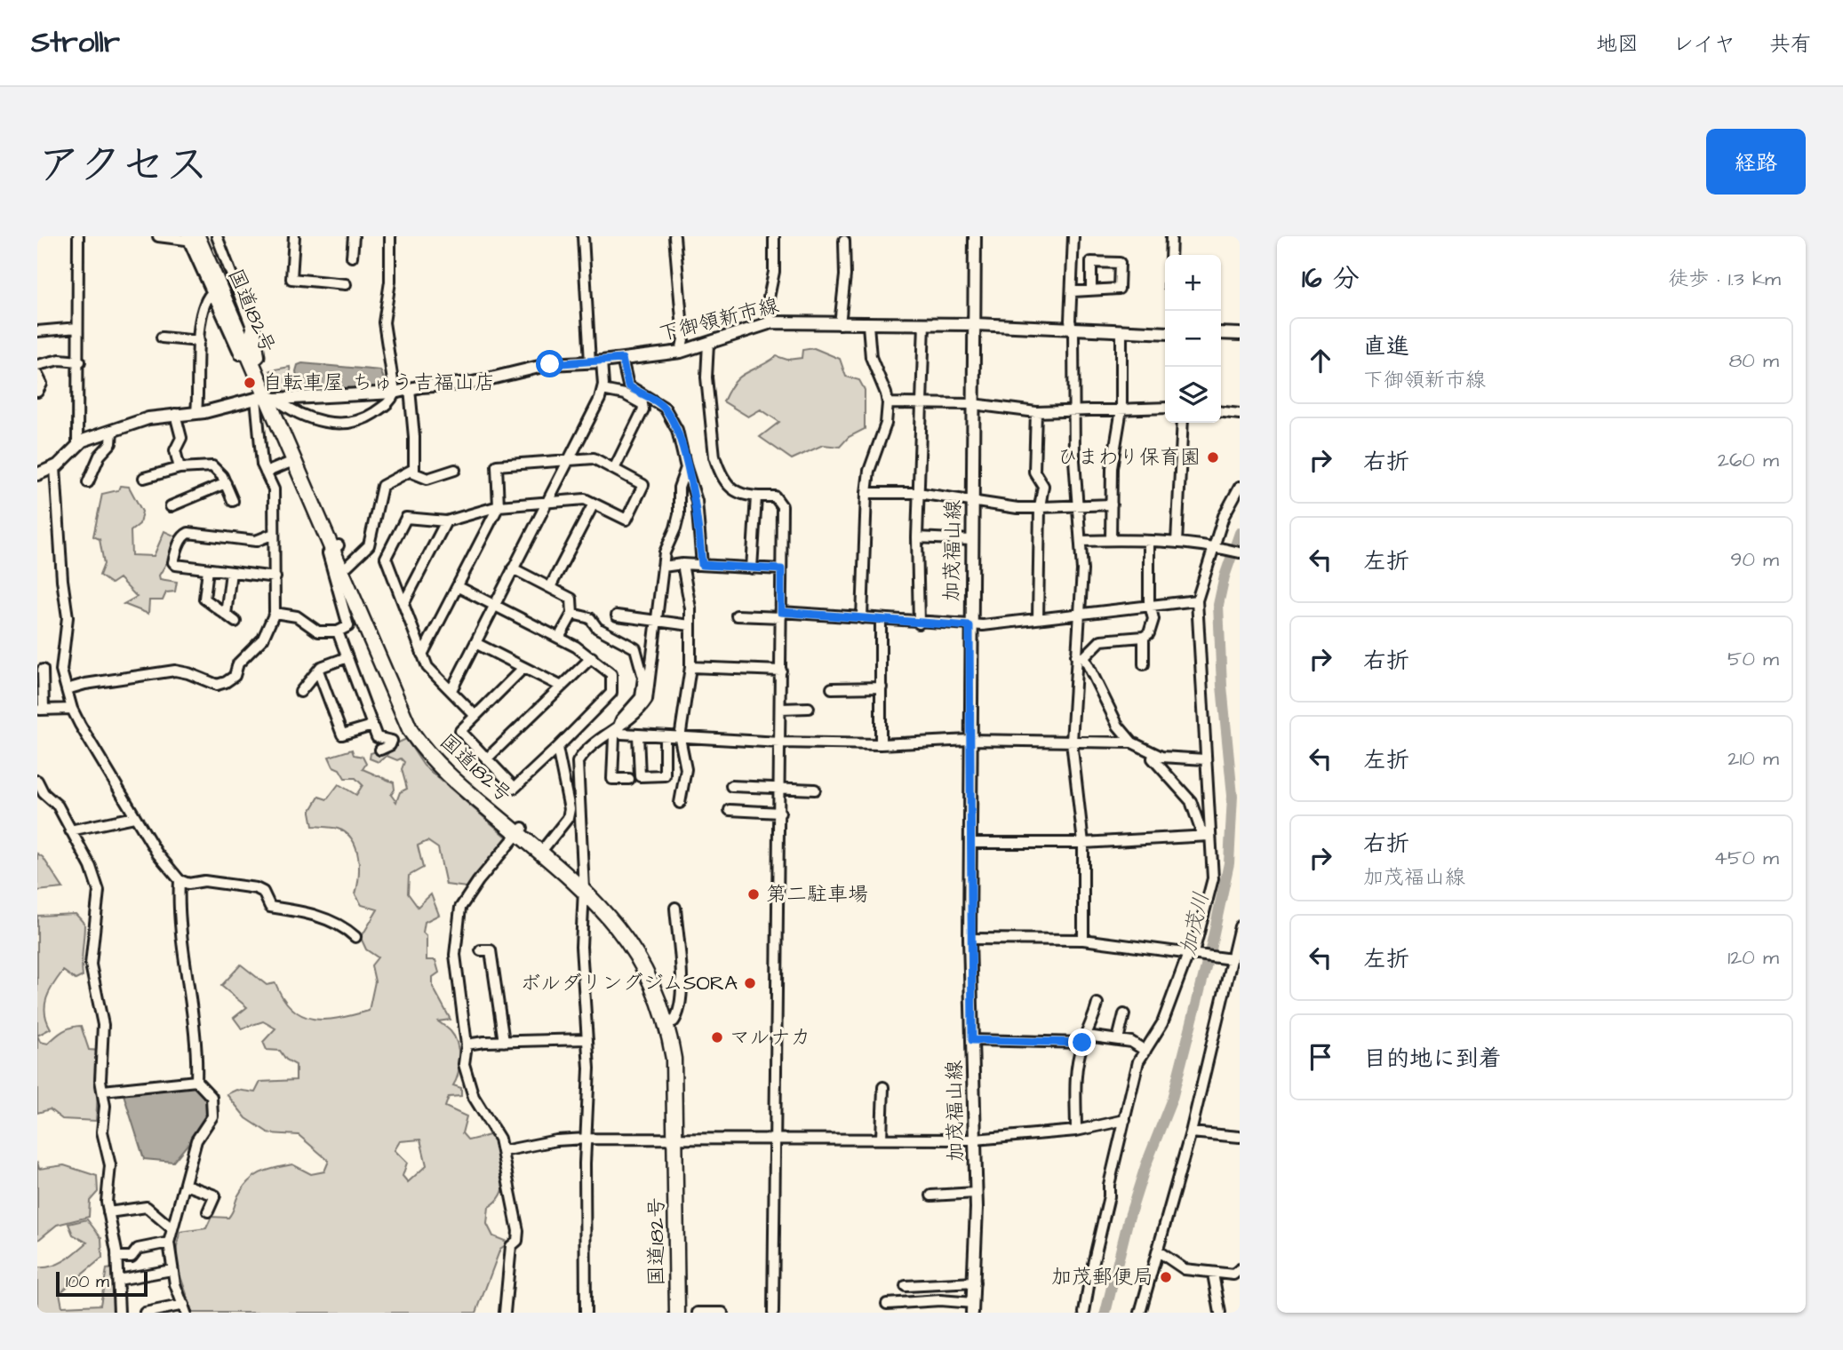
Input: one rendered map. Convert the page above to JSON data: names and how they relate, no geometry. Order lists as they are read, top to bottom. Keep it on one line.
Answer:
{"streets":{"highway":["国道182号"],"main road":["下御領新市線","加茂福山線"]},"crossings":[["国道182号","下御領新市線"],["下御領新市線","加茂福山線"]],"water":["加茂川"],"places":["自転車屋 ちゅう吉福山店","ひまわり保育園","第二駐車場","ボルダリングジムSORA","マルナカ","加茂郵便局"],"scale_bar":"100 m","page":{"header":"Strollr","nav":["地図","レイヤ","共有"],"title":"アクセス","buttons":"経路","heading":["16 分","徒歩 · 1.3 km"],"map_buttons":["+","−"],"list":[["直進","下御領新市線","80 m"],["右折","260 m"],["左折","90 m"],["右折","50 m"],["左折","210 m"],["右折","加茂福山線","450 m"],["左折","120 m"],"目的地に到着"],"scale":"100 m"}}
